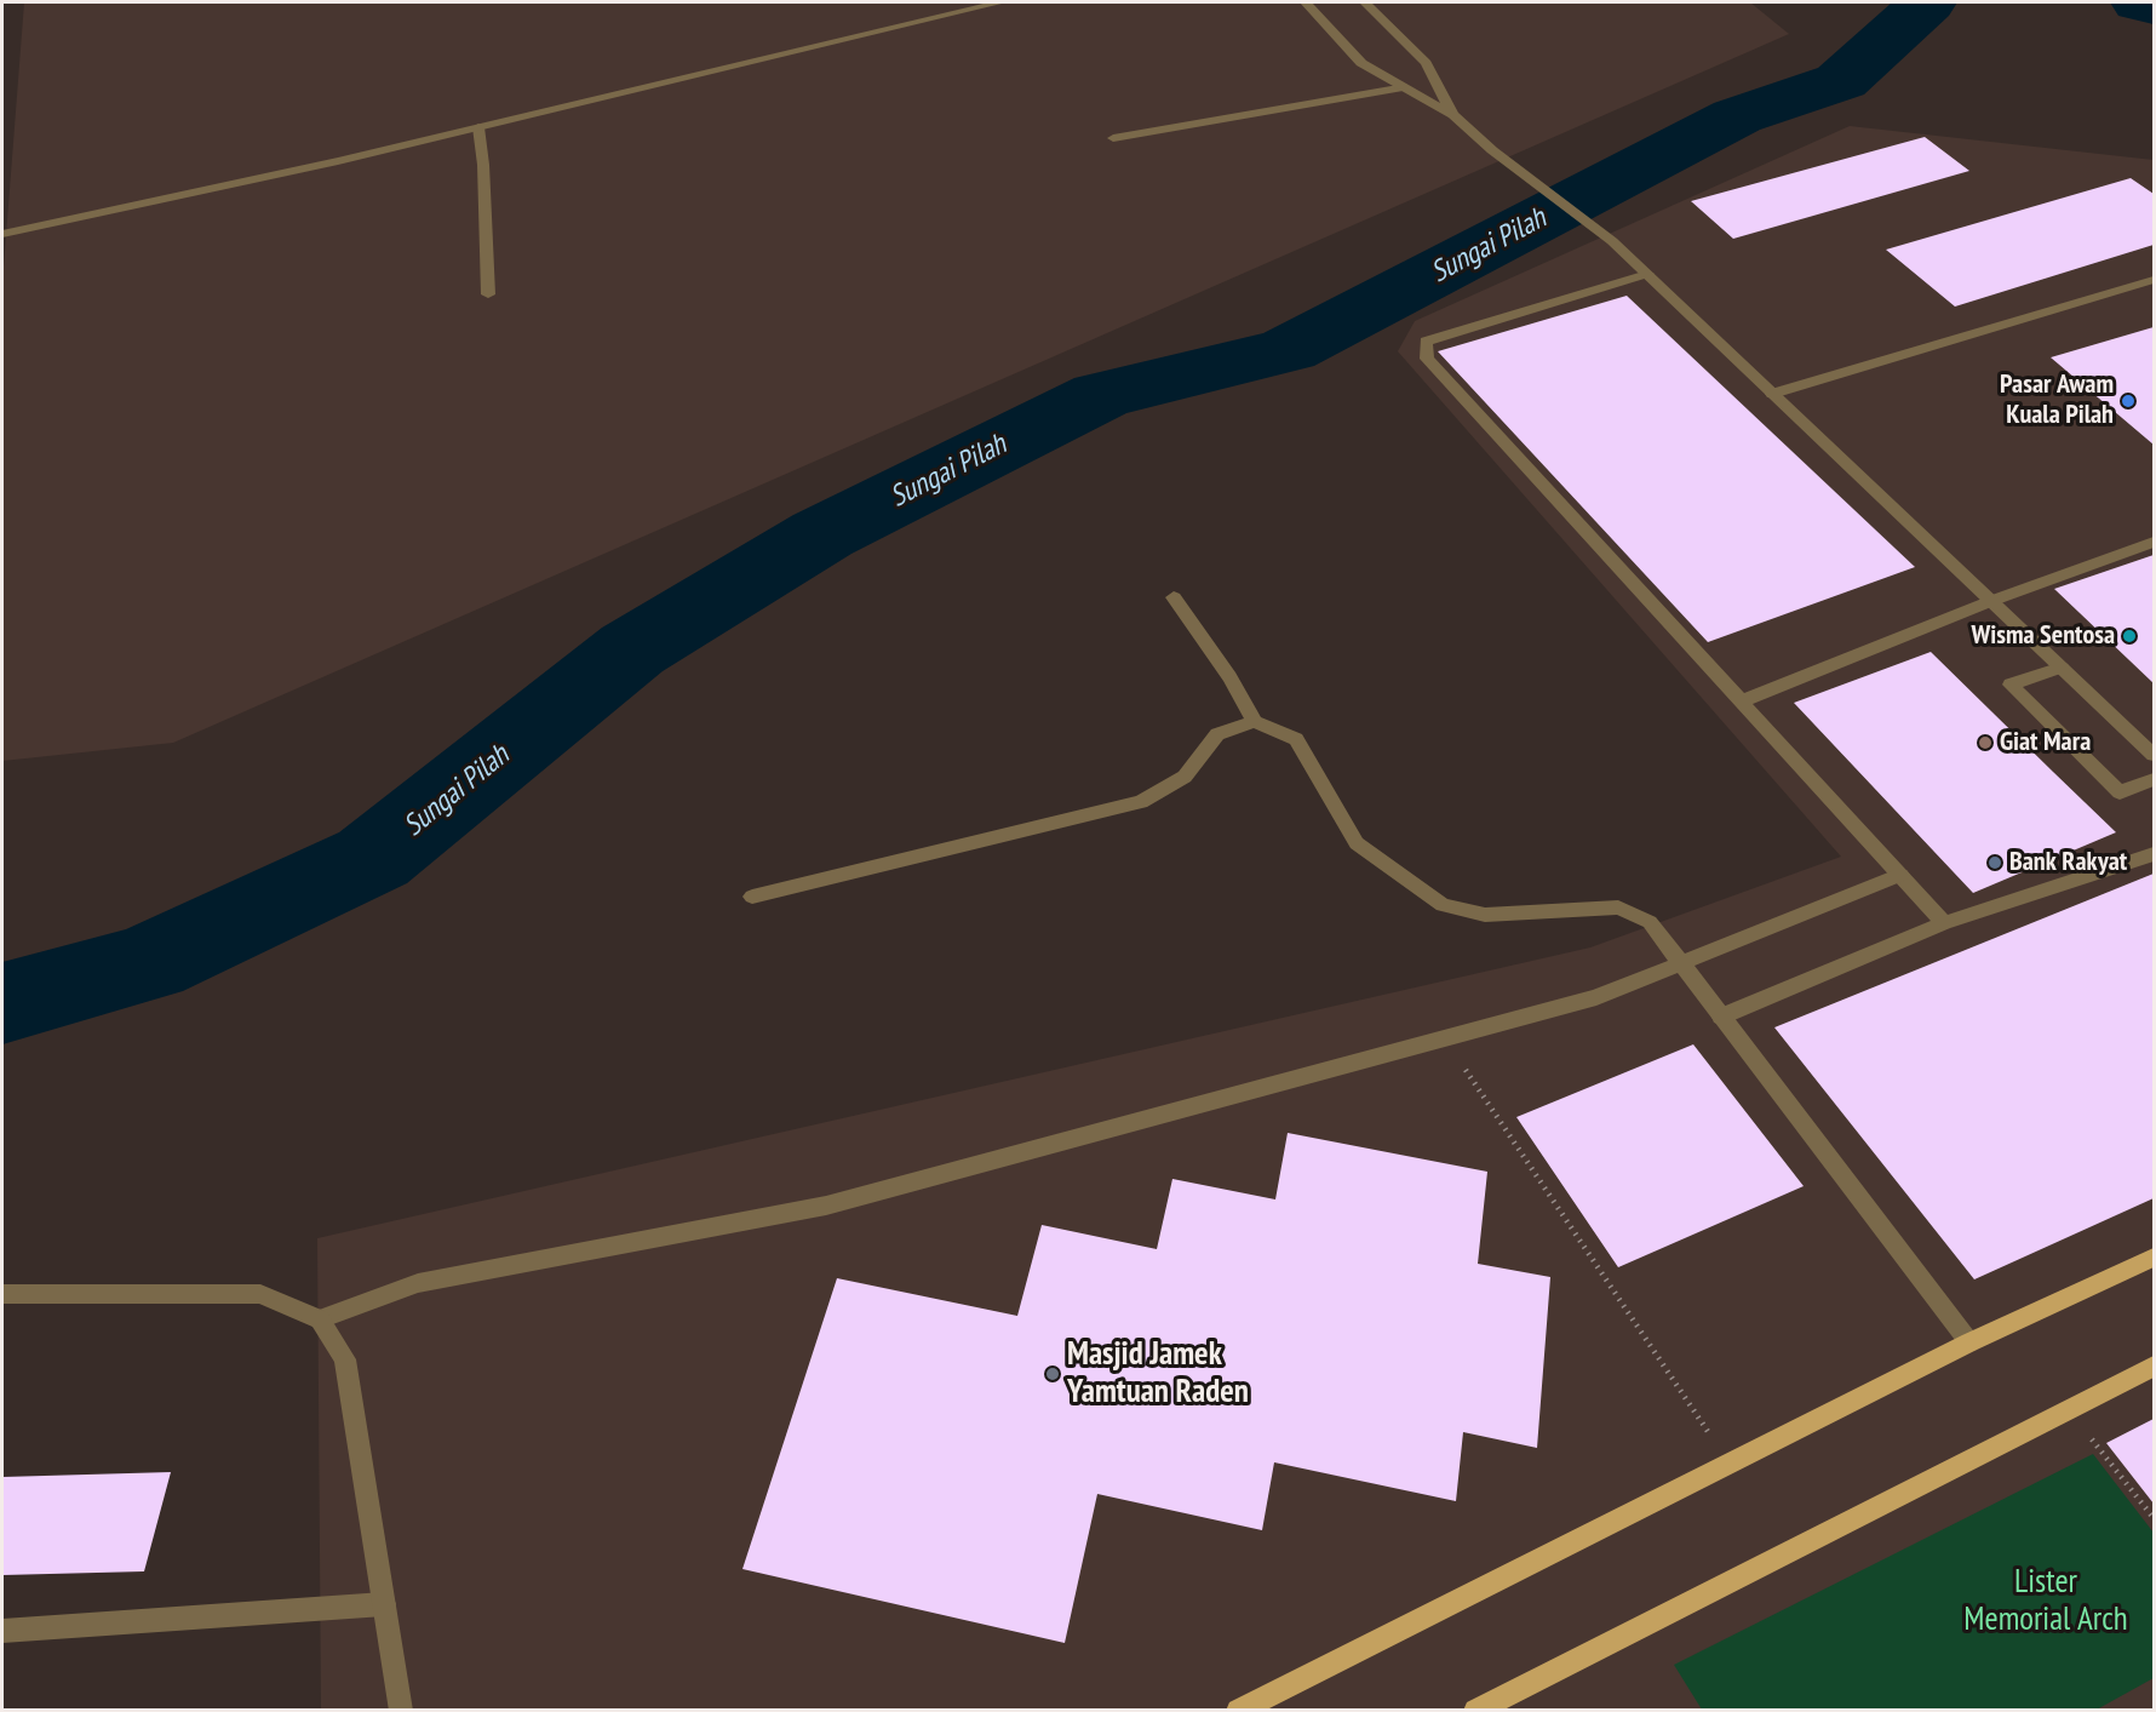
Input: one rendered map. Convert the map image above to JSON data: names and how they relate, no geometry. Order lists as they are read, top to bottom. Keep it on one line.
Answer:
{"water":["Sungai Pilah"],"parks":["Lister Memorial Arch"],"places":["Pasar Awam Kuala Pilah","Wisma Sentosa","Giat Mara","Bank Rakyat","Masjid Jamek Yamtuan Raden"]}
